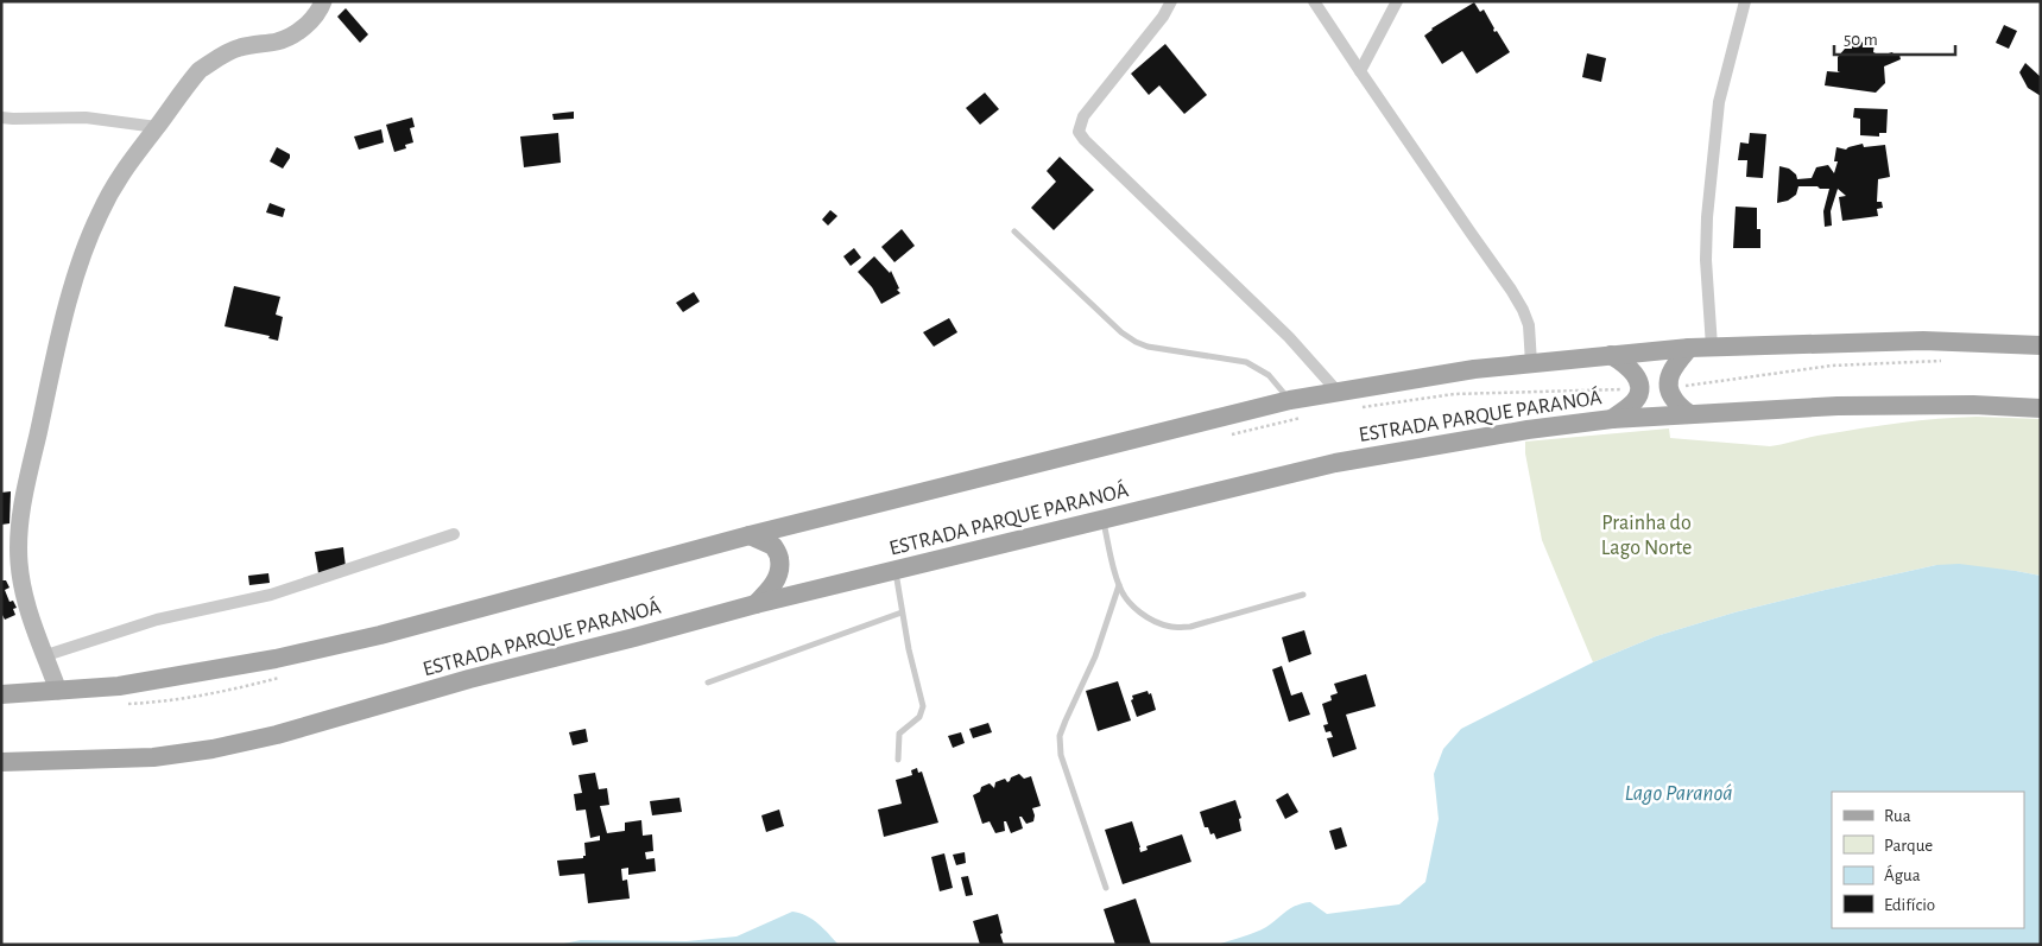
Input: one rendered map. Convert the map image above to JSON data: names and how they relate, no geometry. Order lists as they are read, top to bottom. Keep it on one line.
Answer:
{"streets":{"main road":["ESTRADA PARQUE PARANOÁ"]},"water":["Lago Paranoá"],"parks":["Prainha do Lago Norte"],"legend":["Rua","Parque","Água","Edifício"],"scale_bar":"50 m"}
